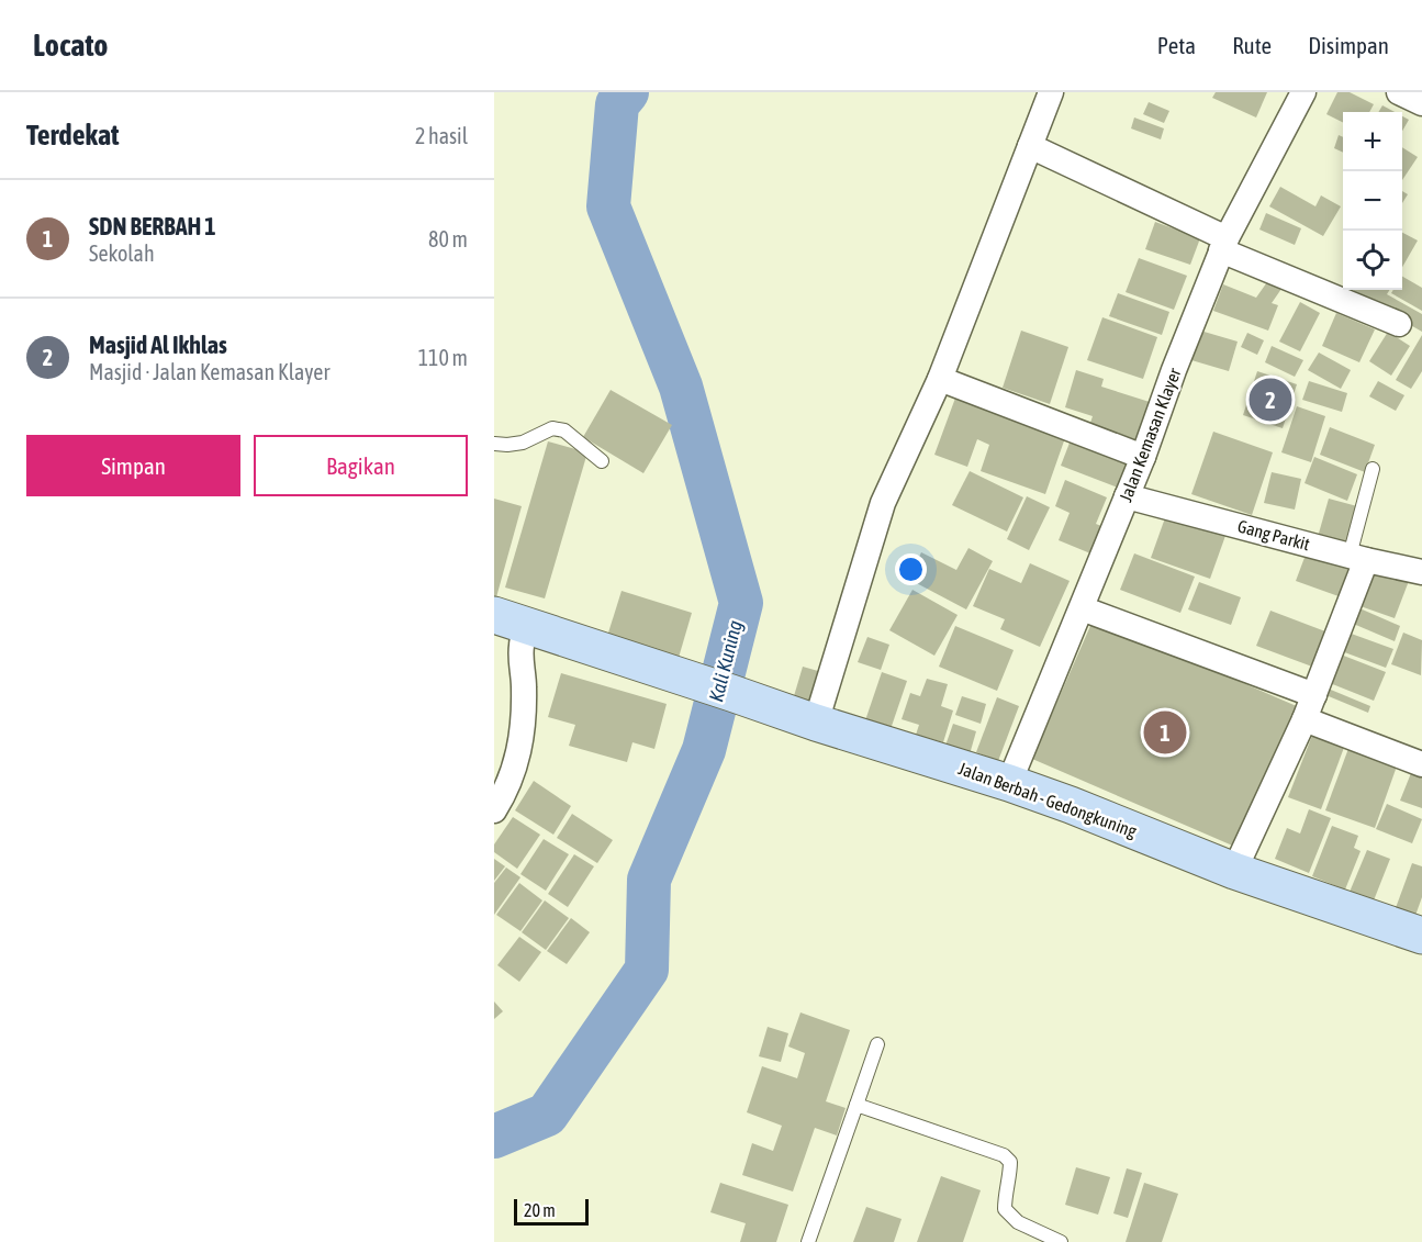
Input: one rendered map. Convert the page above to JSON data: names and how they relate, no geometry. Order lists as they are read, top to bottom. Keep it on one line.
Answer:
{"streets":{"main road":["Jalan Berbah - Gedongkuning"],"street":["Jalan Kemasan Klayer","Gang Parkit"]},"crossings":[["Jalan Kemasan Klayer","Gang Parkit"],["Jalan Kemasan Klayer","Jalan Berbah - Gedongkuning"]],"water":["Kali Kuning"],"scale_bar":"20 m","page":{"header":"Locato","nav":["Peta","Rute","Disimpan"],"heading":["Terdekat","2 hasil"],"map_buttons":["+","−"],"list":[{"mark":"1","name":"SDN BERBAH 1","note":"Sekolah","value":"80 m"},{"mark":"2","name":"Masjid Al Ikhlas","note":"Masjid · Jalan Kemasan Klayer","value":"110 m"}],"pins":["2","1"],"buttons":["Simpan","Bagikan"],"scale":"20 m"}}
